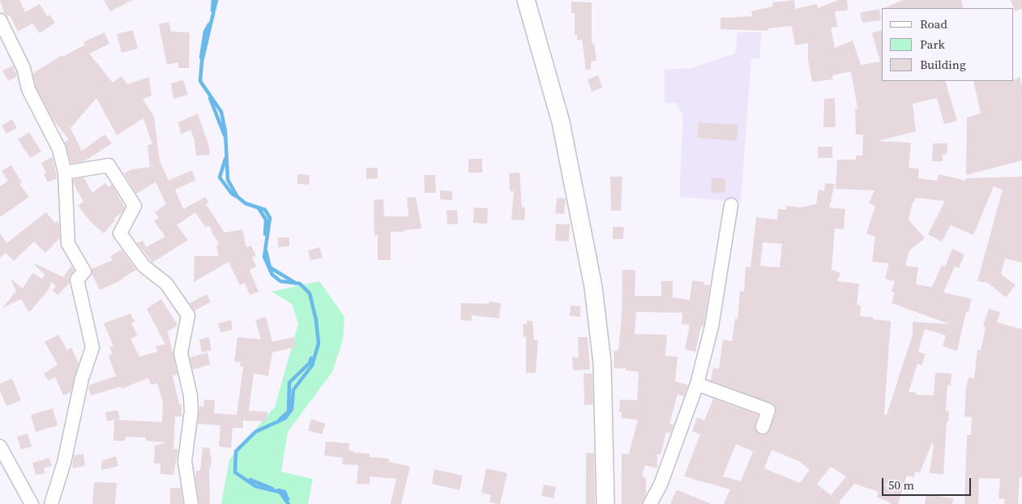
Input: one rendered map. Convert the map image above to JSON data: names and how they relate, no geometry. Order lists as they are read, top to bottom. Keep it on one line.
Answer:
{"legend":["Road","Park","Building"],"scale_bar":"50 m"}
